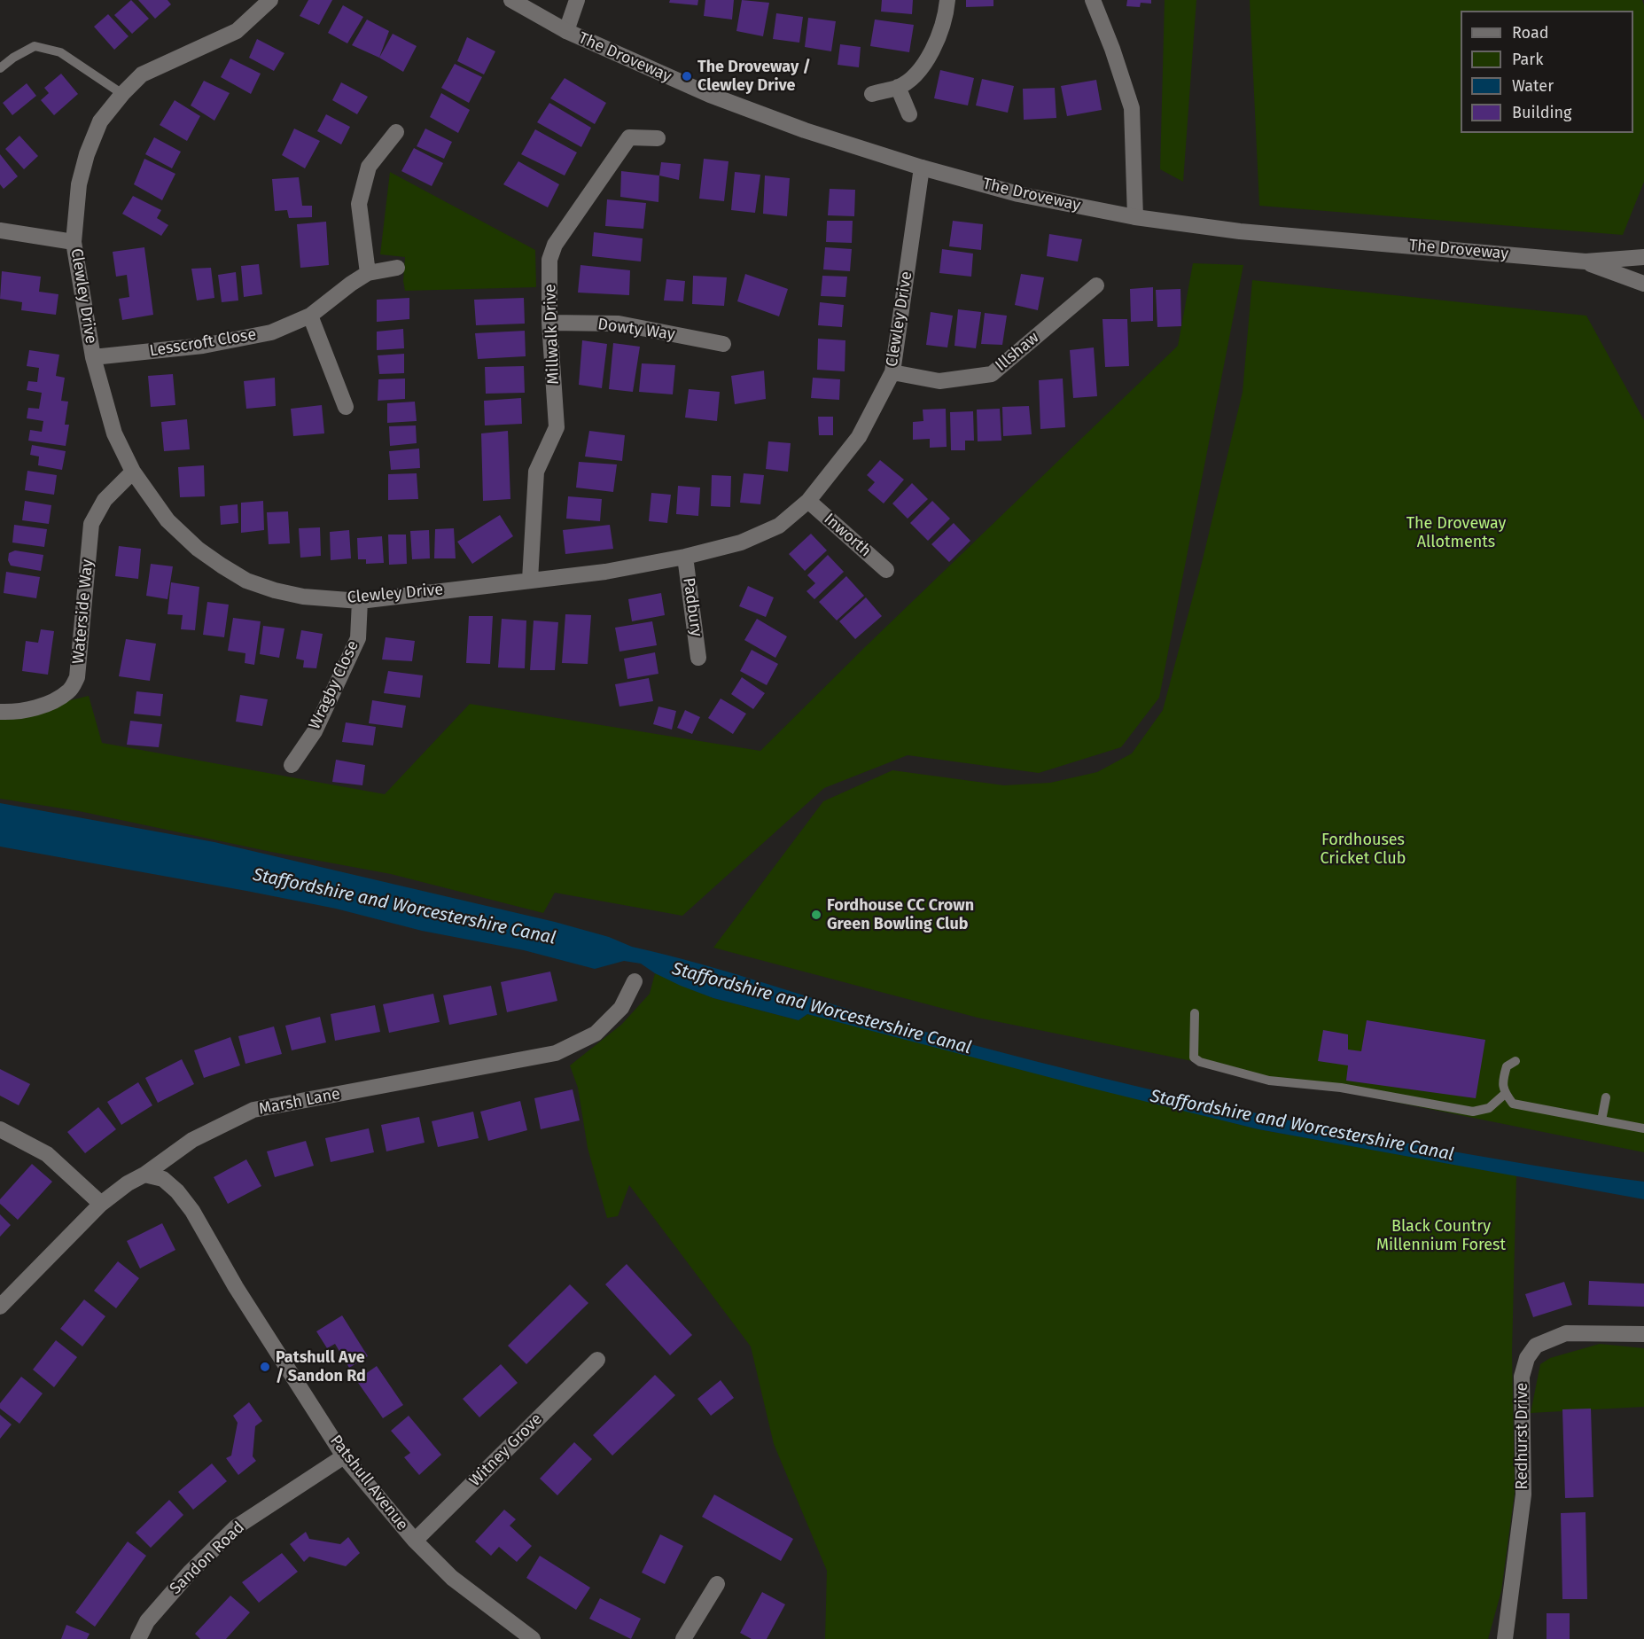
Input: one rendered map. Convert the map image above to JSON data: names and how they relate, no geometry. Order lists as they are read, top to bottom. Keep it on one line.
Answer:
{"streets":{"street":["The Droveway","Clewley Drive","Dowty Way","Millwalk Drive","Lesscroft Close","Illshaw","Inworth","Padbury","Waterside Way","Wragby Close","Marsh Lane","Redhurst Drive","Witney Grove","Patshull Avenue","Sandon Road"]},"crossings":[["The Droveway","Clewley Drive"],["Clewley Drive","Millwalk Drive"],["Clewley Drive","Lesscroft Close"],["Clewley Drive","Illshaw"],["Clewley Drive","Inworth"],["Clewley Drive","Padbury"],["Clewley Drive","Waterside Way"],["Clewley Drive","Wragby Close"],["Dowty Way","Millwalk Drive"],["Marsh Lane","Patshull Avenue"],["Witney Grove","Patshull Avenue"],["Patshull Avenue","Sandon Road"]],"water":["Staffordshire and Worcestershire Canal"],"parks":["The Droveway Allotments","Fordhouses Cricket Club","Black Country Millennium Forest"],"places":["The Droveway / Clewley Drive","Fordhouse CC Crown Green Bowling Club","Patshull Ave / Sandon Rd"],"legend":["Road","Park","Water","Building"]}
